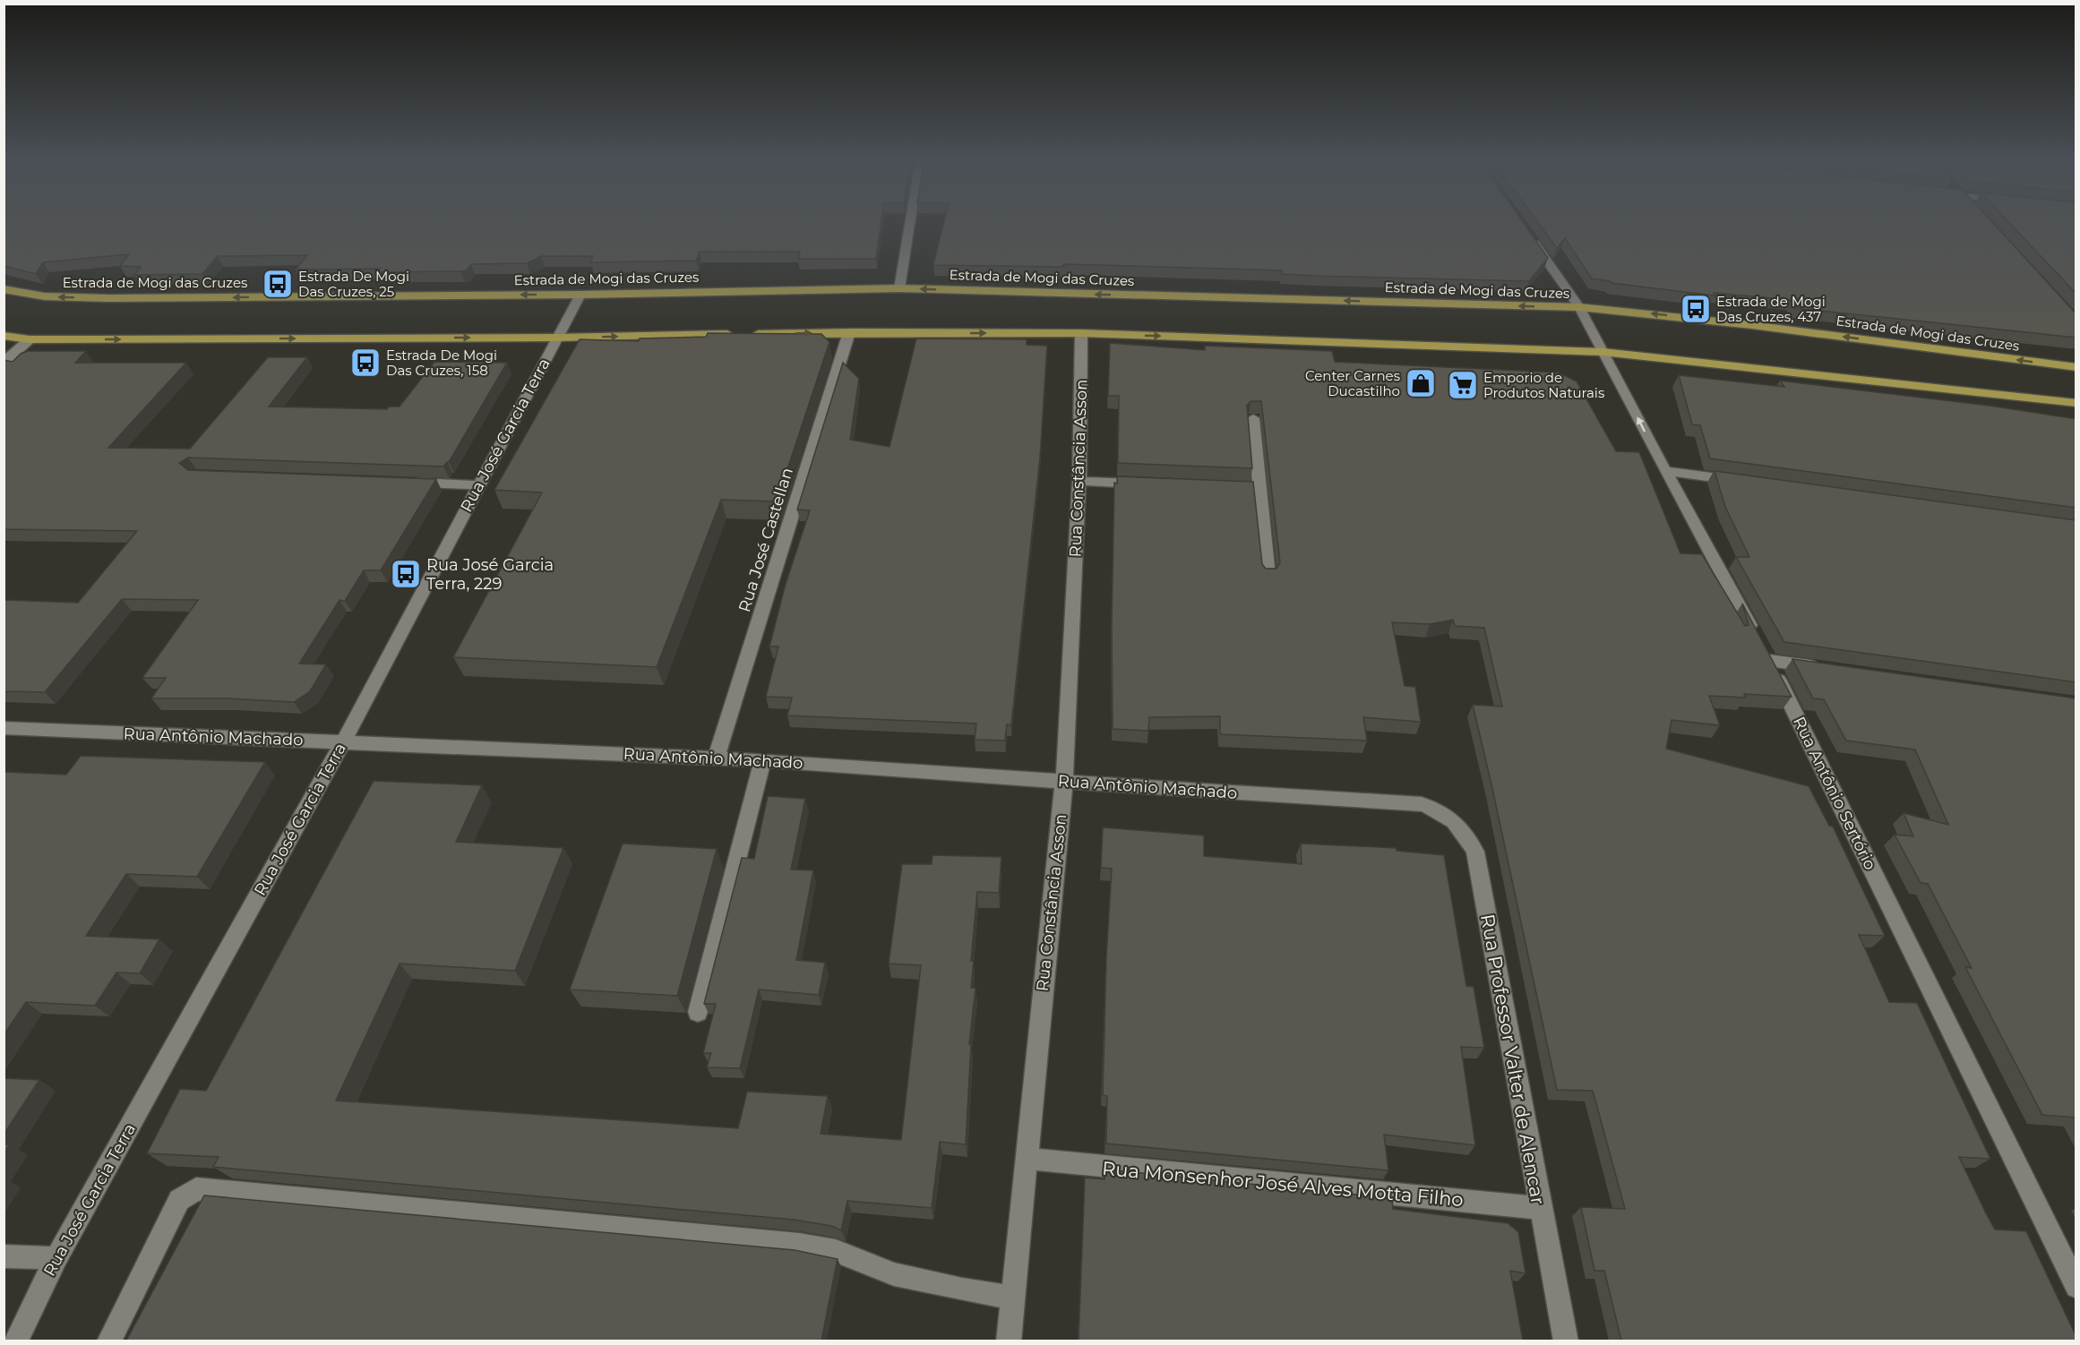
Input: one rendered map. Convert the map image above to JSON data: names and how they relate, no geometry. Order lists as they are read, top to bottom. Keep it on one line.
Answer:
{"streets":{"main road":["Estrada de Mogi das Cruzes"],"street":["Rua José Garcia Terra","Rua Constância Asson","Rua José Castellan","Rua Antônio Machado","Rua Antônio Sertório","Rua Professor Valter de Alencar","Rua Monsenhor José Alves Motta Filho"]},"crossings":[["Estrada de Mogi das Cruzes","Rua José Garcia Terra"],["Estrada de Mogi das Cruzes","Rua Antônio Sertório"],["Rua José Garcia Terra","Rua Antônio Machado"],["Rua Constância Asson","Rua Antônio Machado"],["Rua Constância Asson","Rua Monsenhor José Alves Motta Filho"],["Rua José Castellan","Rua Antônio Machado"],["Rua Antônio Machado","Rua Professor Valter de Alencar"],["Rua Professor Valter de Alencar","Rua Monsenhor José Alves Motta Filho"]],"places":{"bus stop":["Estrada De Mogi Das Cruzes, 25","Estrada de Mogi Das Cruzes, 437","Estrada De Mogi Das Cruzes, 158","Rua José Garcia Terra, 229"],"shop":["Center Carnes Ducastilho"],"supermarket":["Emporio de Produtos Naturais"]}}
